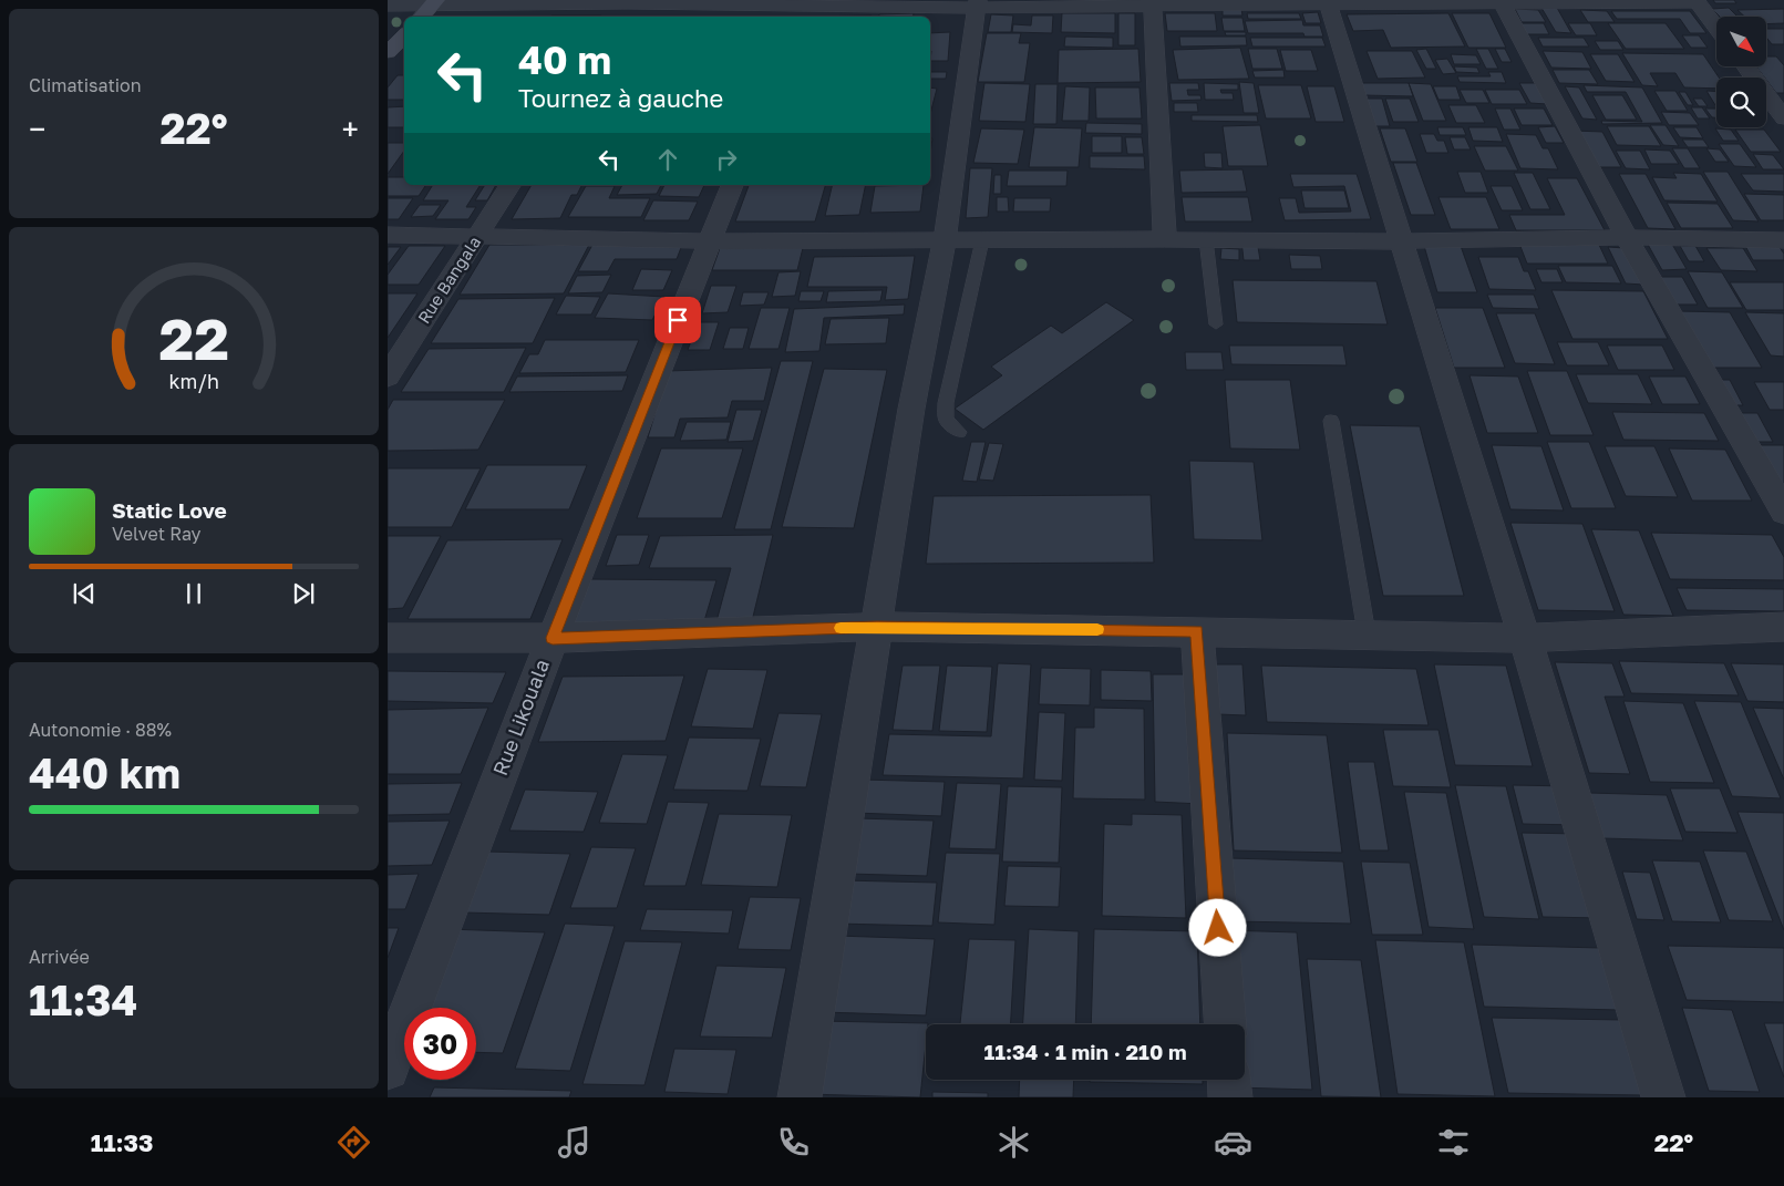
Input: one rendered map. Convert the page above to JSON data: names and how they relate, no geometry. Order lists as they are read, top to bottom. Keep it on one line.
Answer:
{"streets":{"street":["Rue Bangala","Rue Likouala"]},"north":"bottom right","page":{"tile":["Climatisation",["Autonomie · 88%","440 km"],["Arrivée","11:34"]],"turn":["40 m","Tournez à gauche"],"heat":["−","22°","+"],"song":["Static Love","Velvet Ray"],"limit":"30","trip":"11:34 · 1 min · 210 m","tabs":["11:33","22°"],"gauge":["22","km/h"]}}
